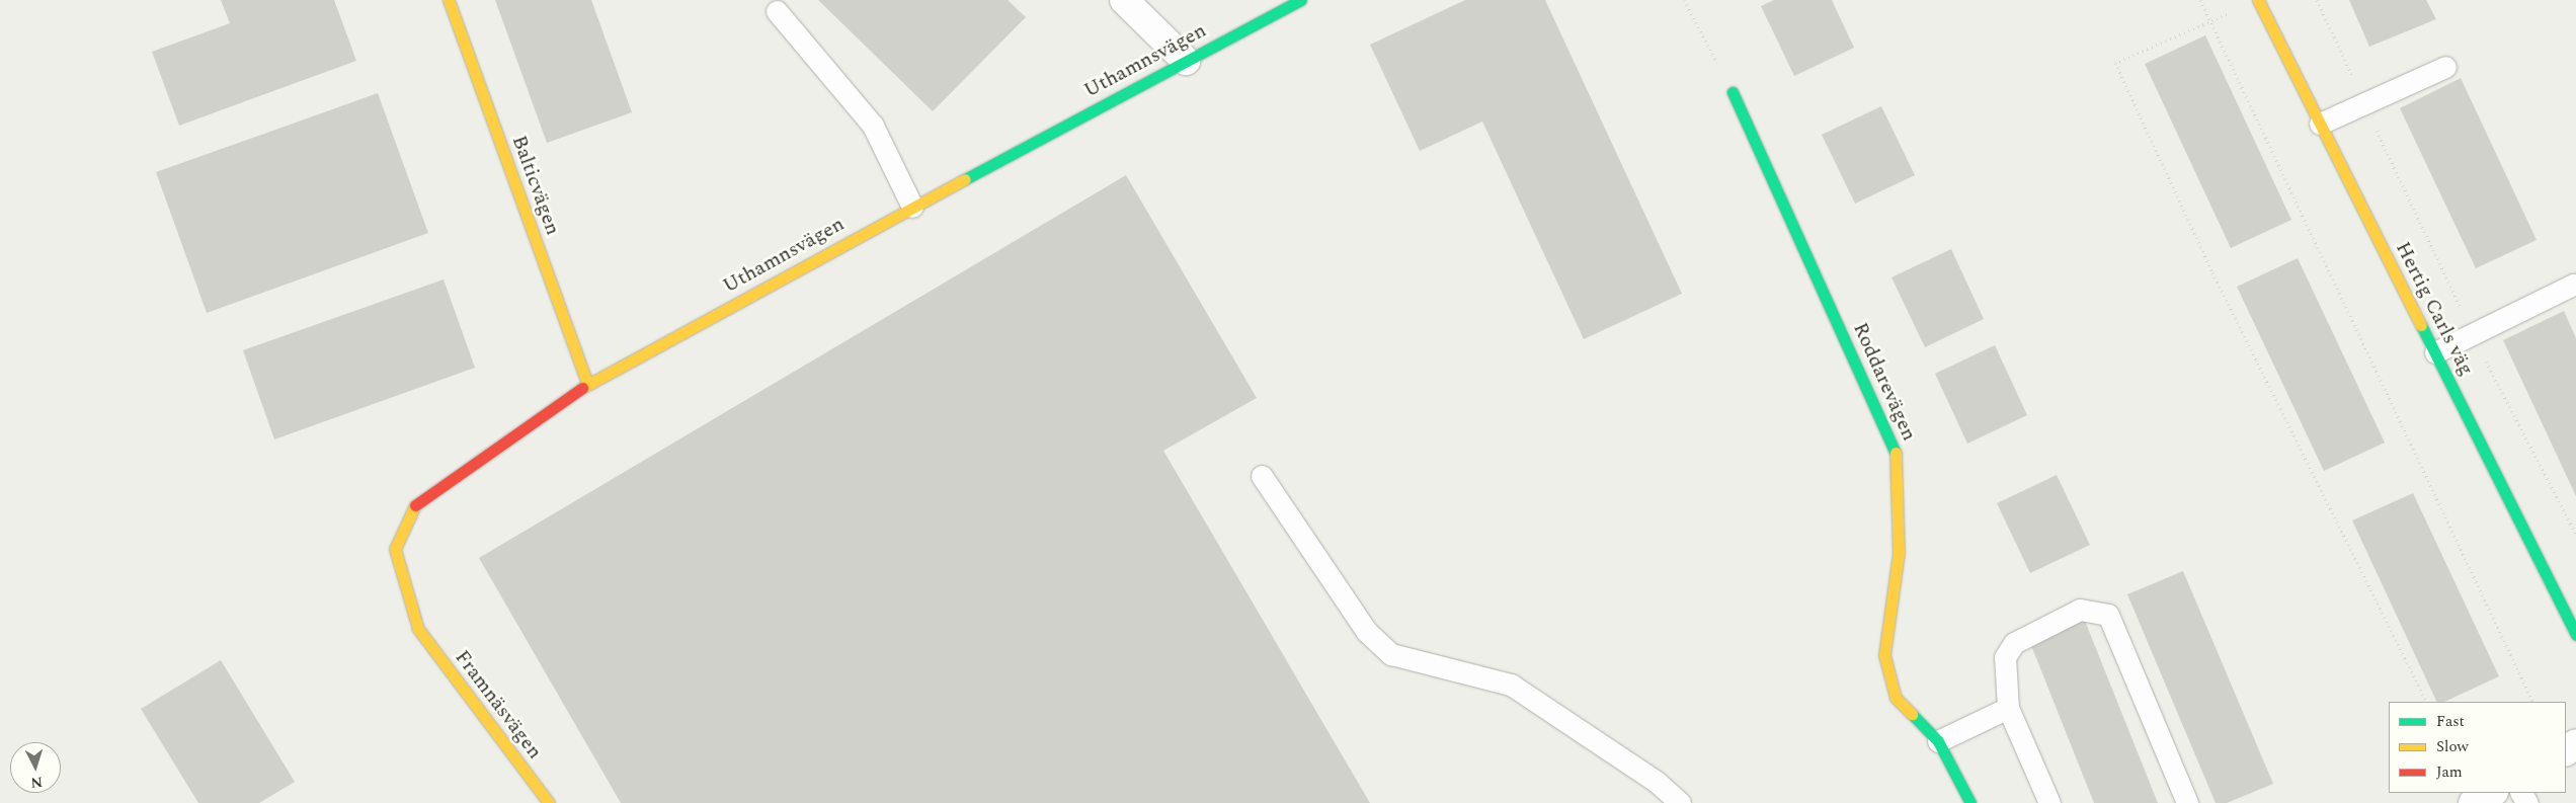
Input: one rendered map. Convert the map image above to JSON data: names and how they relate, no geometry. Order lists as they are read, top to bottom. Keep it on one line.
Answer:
{"streets":{"street":["Uthamnsvägen","Balticvägen","Hertig Carls väg","Roddarevägen","Framnäsvägen"]},"crossings":[["Uthamnsvägen","Balticvägen"],["Uthamnsvägen","Framnäsvägen"]],"legend":["Fast","Slow","Jam"],"north":"bottom"}
